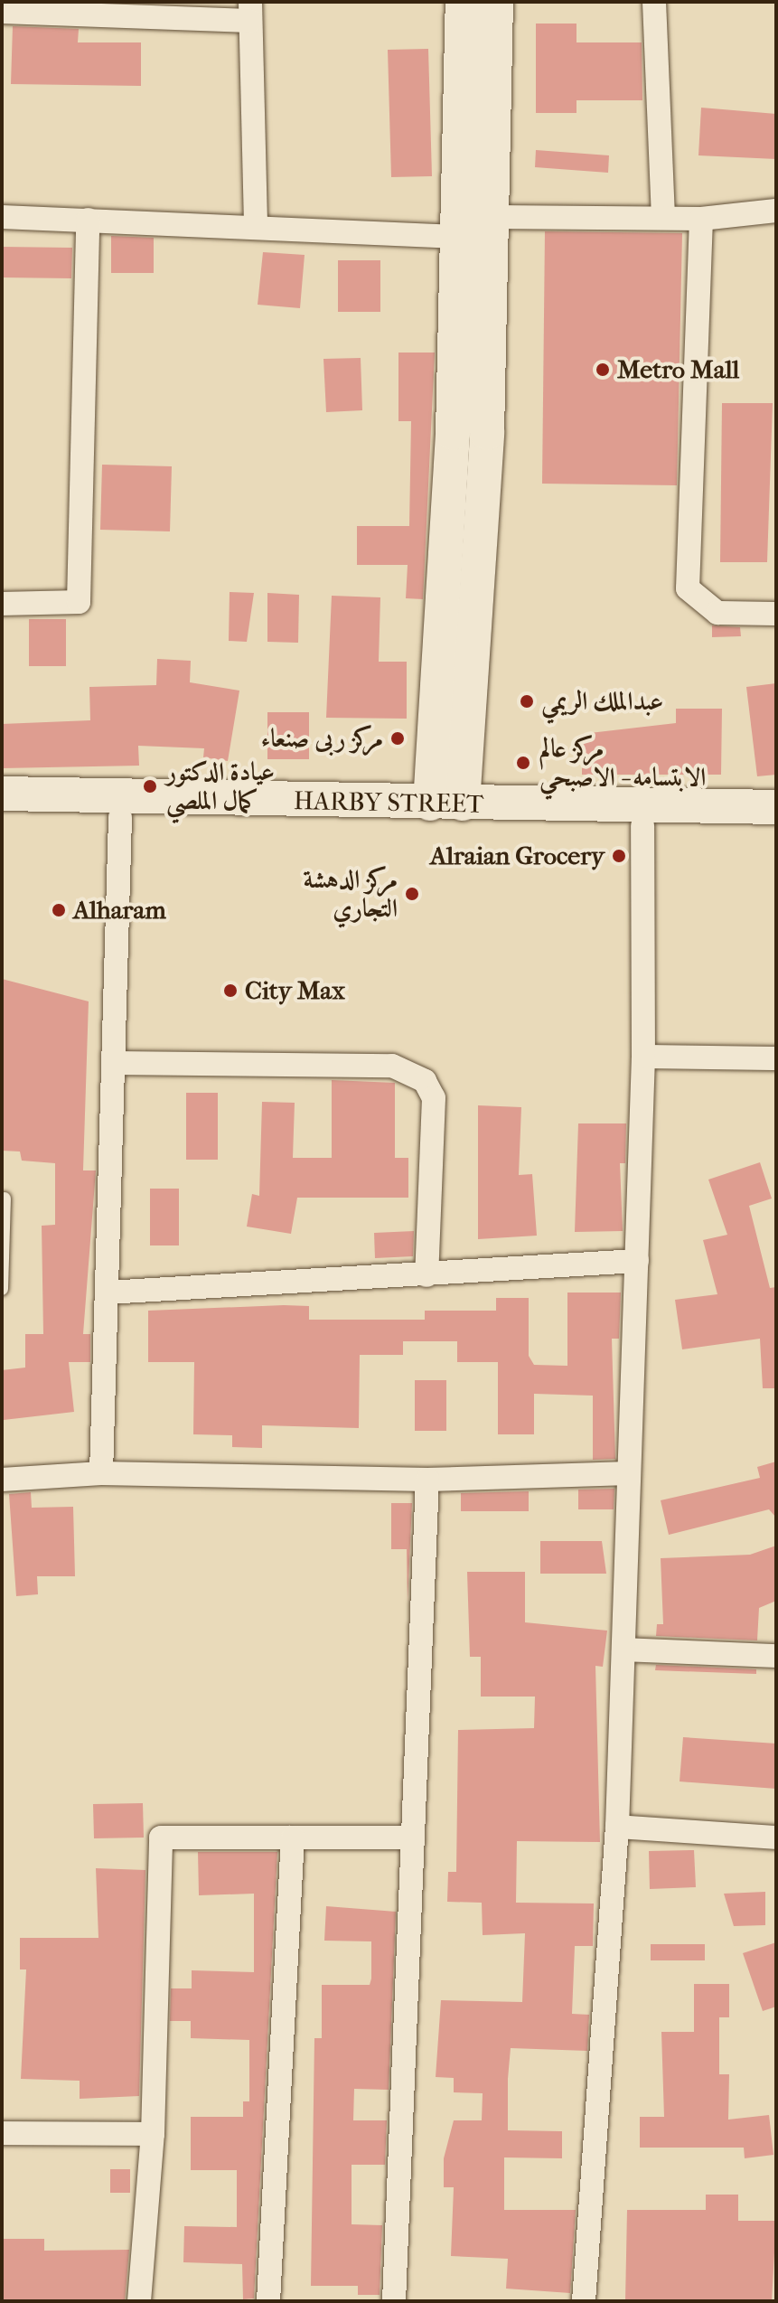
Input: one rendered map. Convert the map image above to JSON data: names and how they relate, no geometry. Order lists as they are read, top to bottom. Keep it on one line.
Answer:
{"streets":{"street":["HARBY STREET"]},"places":["Metro Mall","عبدالملك الريمي","مركز ربى صنعاء","مركز عالم الابتسامه - الاصبحي","عيادة الدكتور كمال الملصي","Alraian Grocery","مركز الدهشة التجاري","Alharam","City Max"]}
